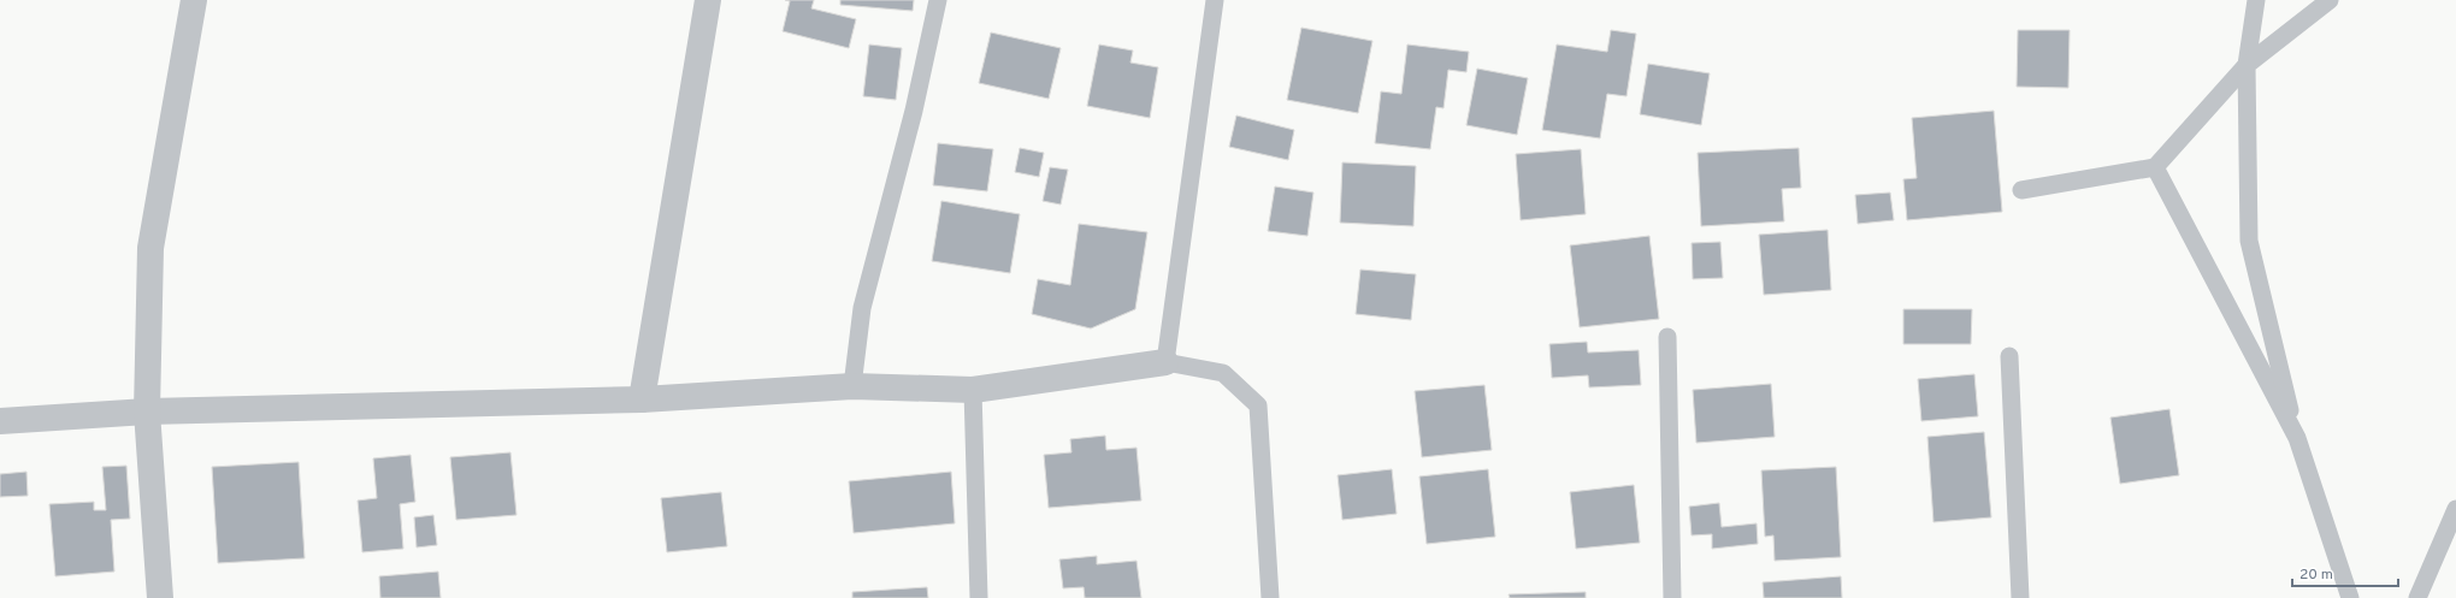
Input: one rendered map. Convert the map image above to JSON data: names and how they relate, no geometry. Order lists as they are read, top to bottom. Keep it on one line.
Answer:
{"scale_bar":"20 m"}
